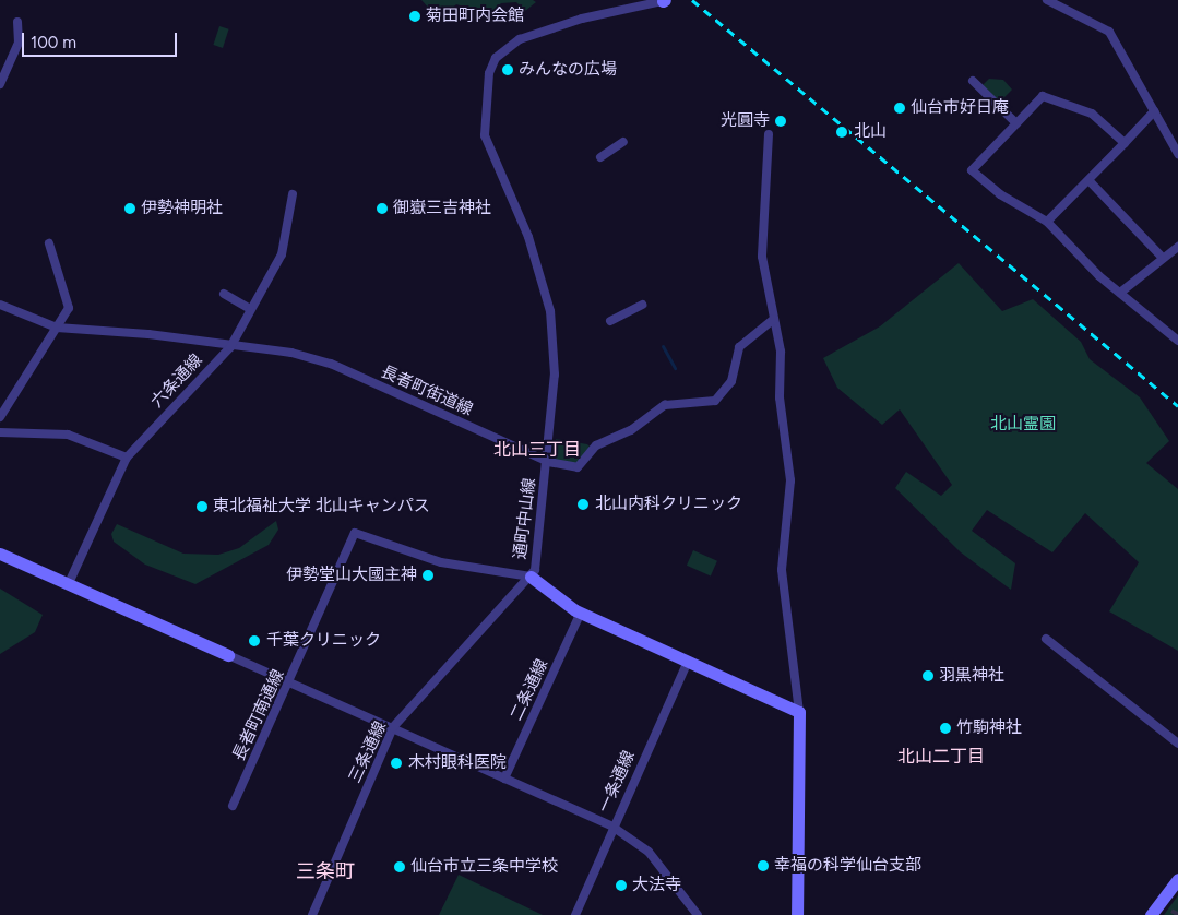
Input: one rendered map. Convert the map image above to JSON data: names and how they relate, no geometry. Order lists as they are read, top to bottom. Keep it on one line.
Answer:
{"streets":{"street":["六条通線","長者町街道線","通町中山線","二条通線","長者町南通線","三条通線","一条通線"]},"crossings":[["六条通線","長者町街道線"],["長者町街道線","通町中山線"],["通町中山線","二条通線"],["通町中山線","長者町南通線"],["通町中山線","三条通線"],["通町中山線","一条通線"],["長者町南通線","三条通線"]],"districts":["北山三丁目","北山二丁目","三条町"],"parks":["北山霊園"],"places":["菊田町内会館","みんなの広場","仙台市好日庵","光圓寺","北山","伊勢神明社","御嶽三吉神社","北山内科クリニック","東北福祉大学 北山キャンパス","伊勢堂山大國主神","千葉クリニック","羽黒神社","竹駒神社","木村眼科医院","幸福の科学仙台支部","仙台市立三条中学校","大法寺"],"scale_bar":"100 m"}
